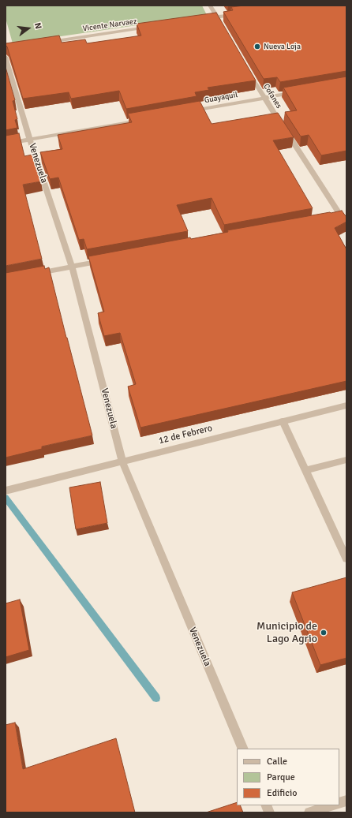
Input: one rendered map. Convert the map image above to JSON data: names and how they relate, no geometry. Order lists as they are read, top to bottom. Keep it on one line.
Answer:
{"streets":{"street":["Vicente Narvaez","Cofanes","Guayaquil","Venezuela","12 de Febrero"]},"crossings":[["Cofanes","Guayaquil"],["Venezuela","12 de Febrero"]],"places":["Nueva Loja","Municipio de Lago Agrio"],"legend":["Calle","Parque","Edificio"],"north":"right"}
